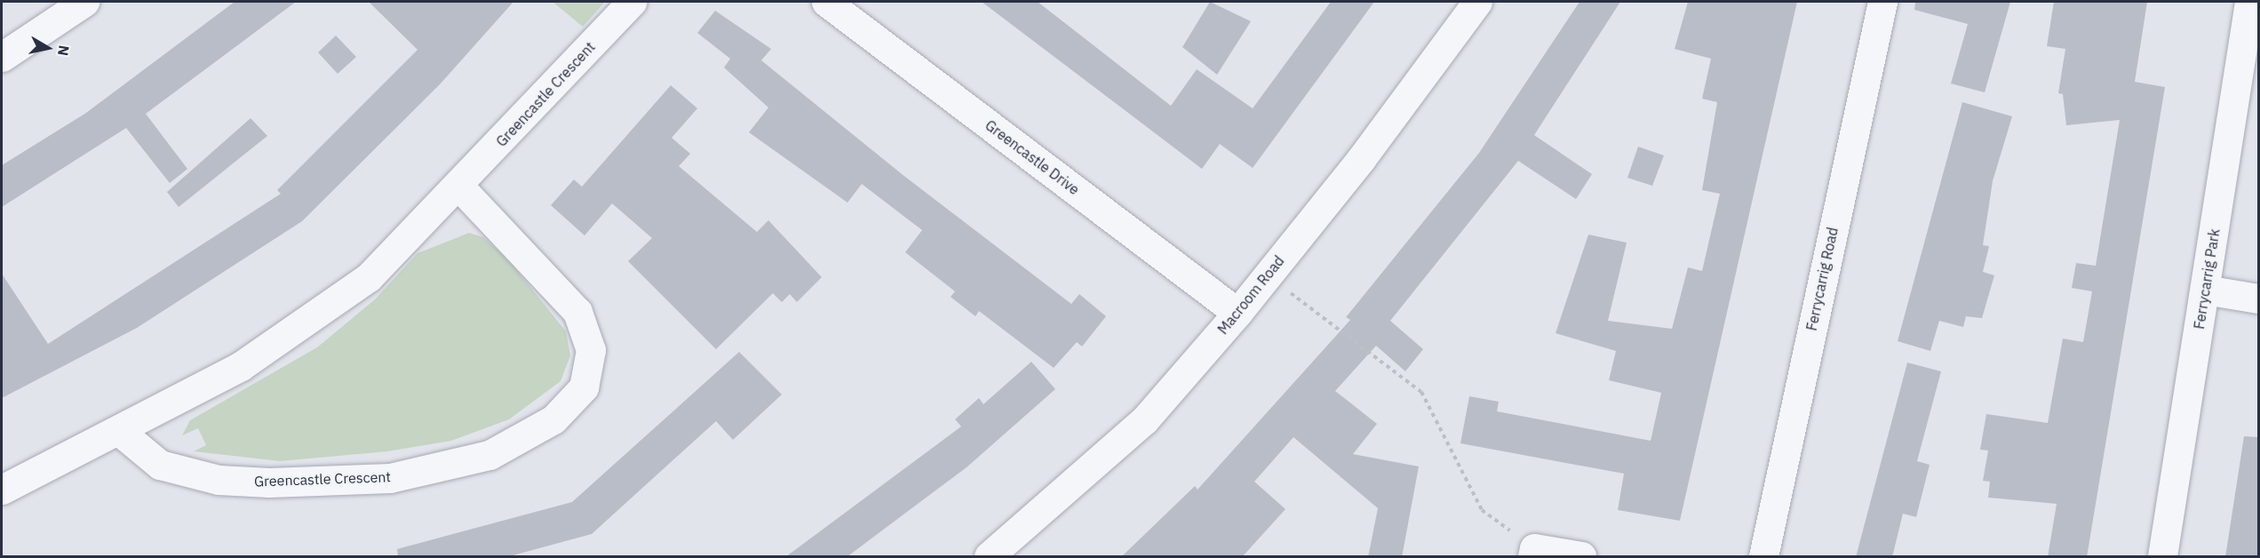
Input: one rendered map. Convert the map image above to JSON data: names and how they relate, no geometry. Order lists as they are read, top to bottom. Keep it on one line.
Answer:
{"streets":{"street":["Greencastle Crescent","Greencastle Drive","Ferrycarrig Road","Ferrycarrig Park","Macroom Road"]},"crossings":[["Greencastle Drive","Macroom Road"]],"north":"right"}
